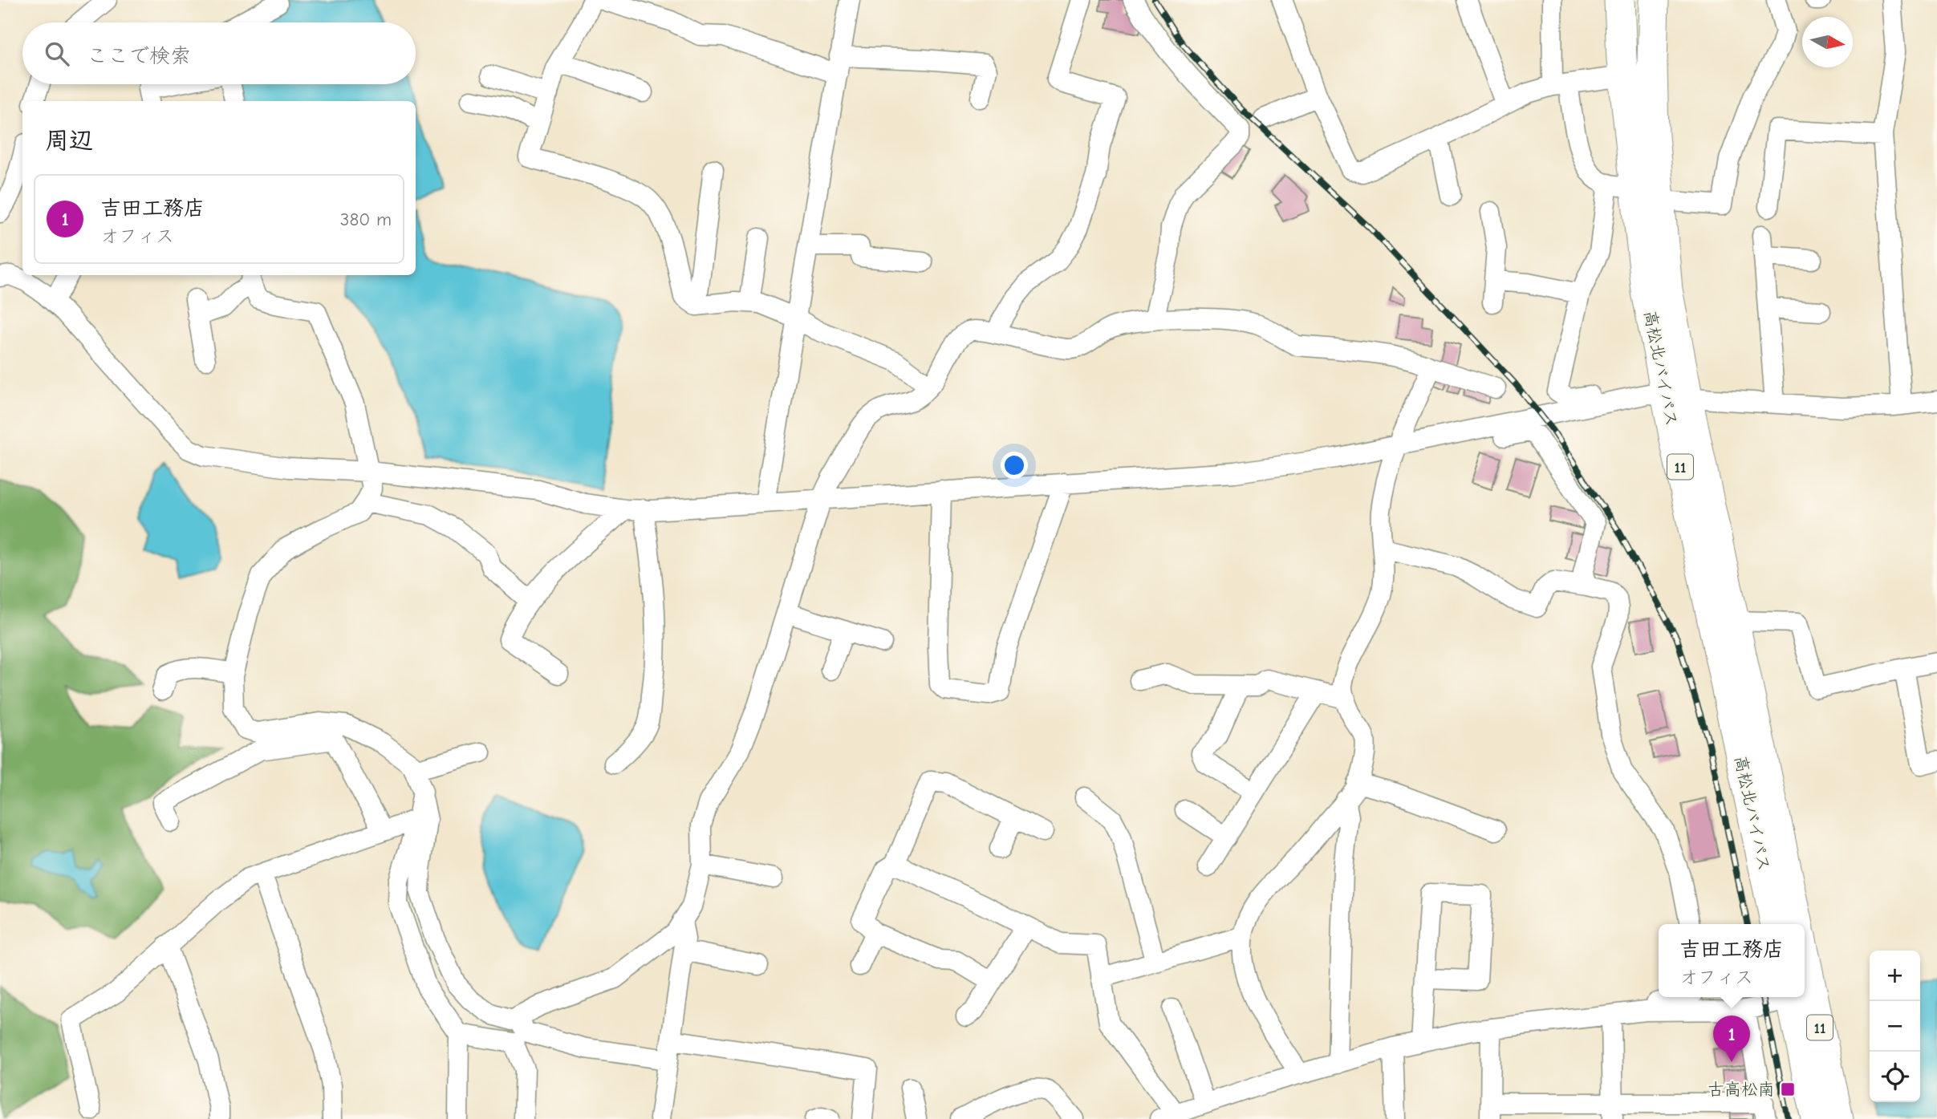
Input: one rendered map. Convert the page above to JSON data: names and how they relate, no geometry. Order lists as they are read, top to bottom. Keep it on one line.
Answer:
{"streets":{"highway":["高松北バイパス","11"]},"places":{"transit":["古高松南"]},"north":"right","page":{"search":"ここで検索","heading":"周辺","list":[{"mark":"1","name":"吉田工務店","note":"オフィス","value":"380 m"}],"popup":["吉田工務店","オフィス"],"map_buttons":["+","−"],"pins":"1"}}
